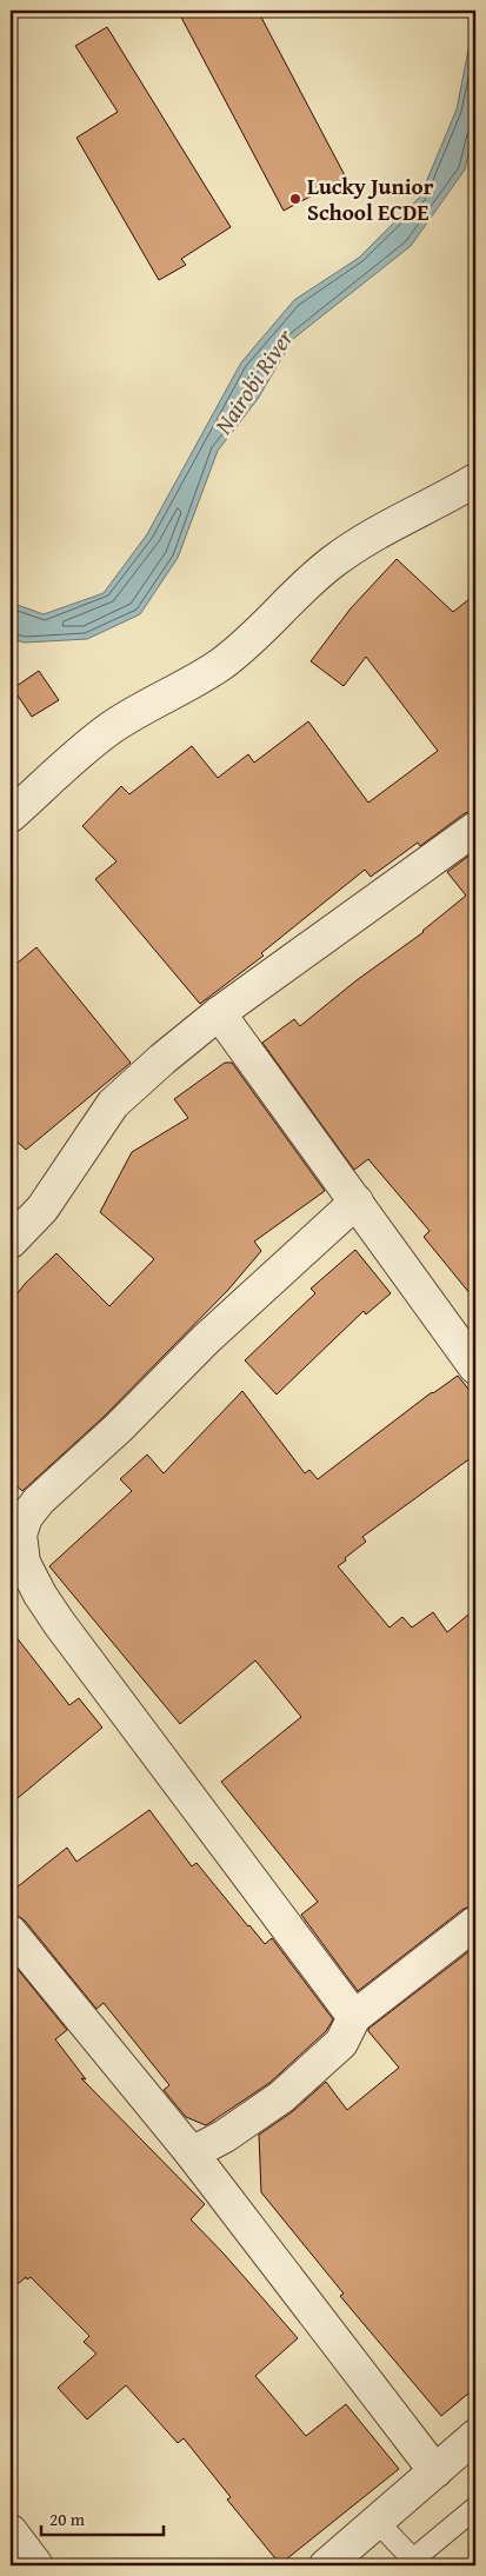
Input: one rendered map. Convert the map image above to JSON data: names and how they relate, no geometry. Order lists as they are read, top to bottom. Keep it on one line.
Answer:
{"water":["Nairobi River"],"places":["Lucky Junior School ECDE"],"scale_bar":"20 m"}
